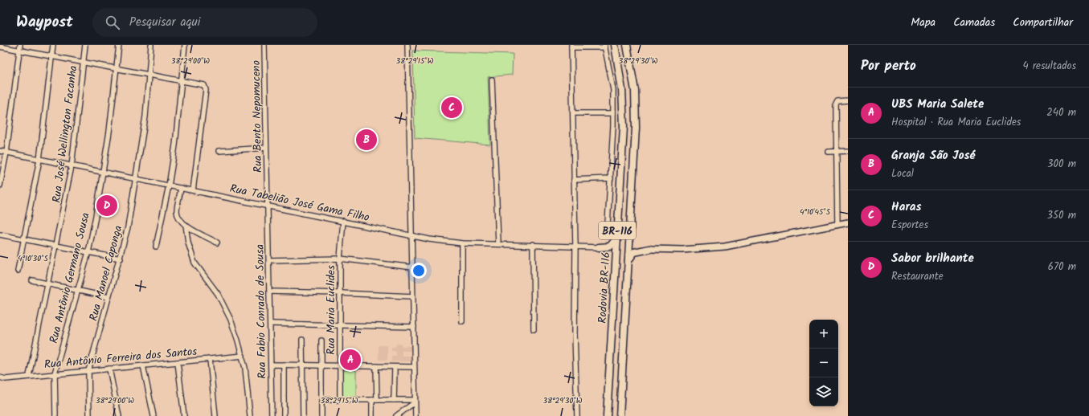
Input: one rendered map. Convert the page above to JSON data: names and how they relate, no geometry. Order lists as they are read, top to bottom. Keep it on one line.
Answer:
{"streets":{"highway":["BR-116","Rodovia BR-116"],"street":["Rua Bento Nepomuceno","Rua José Wellington Facanha","Rua Tabelião José Gama Filho","Rua Manoel Caponga","Rua Antônio Germano Sousa","Rua Maria Euclides","Rua Fabio Conrado de Sousa","Rua Antônio Ferreira dos Santos"]},"crossings":[["Rua Bento Nepomuceno","Rua Tabelião José Gama Filho"],["Rua Bento Nepomuceno","Rua Fabio Conrado de Sousa"],["Rua José Wellington Facanha","Rua Tabelião José Gama Filho"],["Rua José Wellington Facanha","Rua Antônio Ferreira dos Santos"],["Rua Tabelião José Gama Filho","Rua Manoel Caponga"],["Rua Tabelião José Gama Filho","Rua Antônio Germano Sousa"],["Rua Tabelião José Gama Filho","Rua Maria Euclides"],["Rua Tabelião José Gama Filho","Rua Fabio Conrado de Sousa"],["Rua Manoel Caponga","Rua Antônio Ferreira dos Santos"],["Rua Antônio Germano Sousa","Rua Antônio Ferreira dos Santos"]],"page":{"header":"Waypost","search":"Pesquisar aqui","nav":["Mapa","Camadas","Compartilhar"],"heading":["Por perto","4 resultados"],"list":[{"mark":"A","name":"UBS Maria Salete","note":"Hospital · Rua Maria Euclides","value":"240 m"},{"mark":"B","name":"Granja São José","note":"Local","value":"300 m"},{"mark":"C","name":"Haras","note":"Esportes","value":"350 m"},{"mark":"D","name":"Sabor brilhante","note":"Restaurante","value":"670 m"}],"pins":["C","B","D","A"],"map_buttons":["+","−"]},"coordinates":["38°29'00\"W","38°29'15\"W","38°29'30\"W","4°10'45\"S","4°10'30\"S"]}
